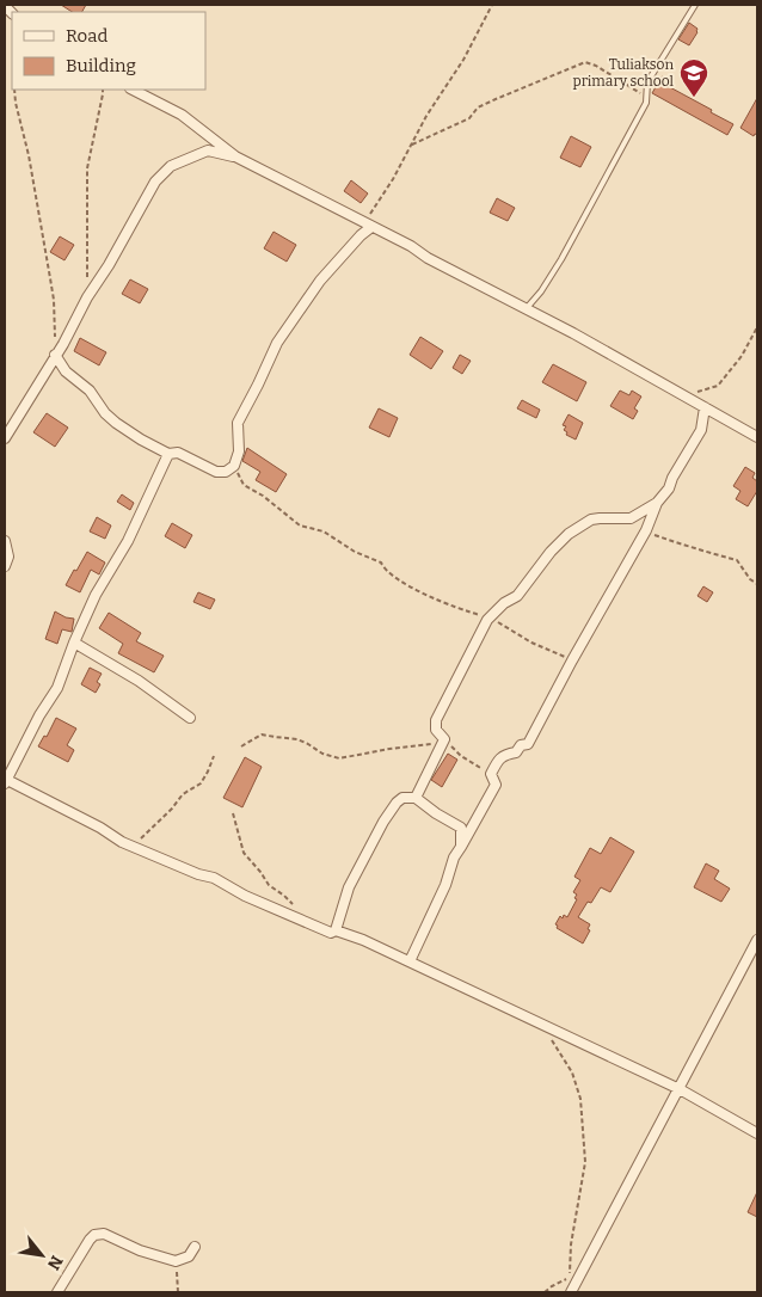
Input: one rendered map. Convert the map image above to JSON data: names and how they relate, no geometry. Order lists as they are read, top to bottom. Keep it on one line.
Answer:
{"places":{"school or university":["Tuliakson primary school"]},"legend":["Road","Building"],"north":"bottom right"}
